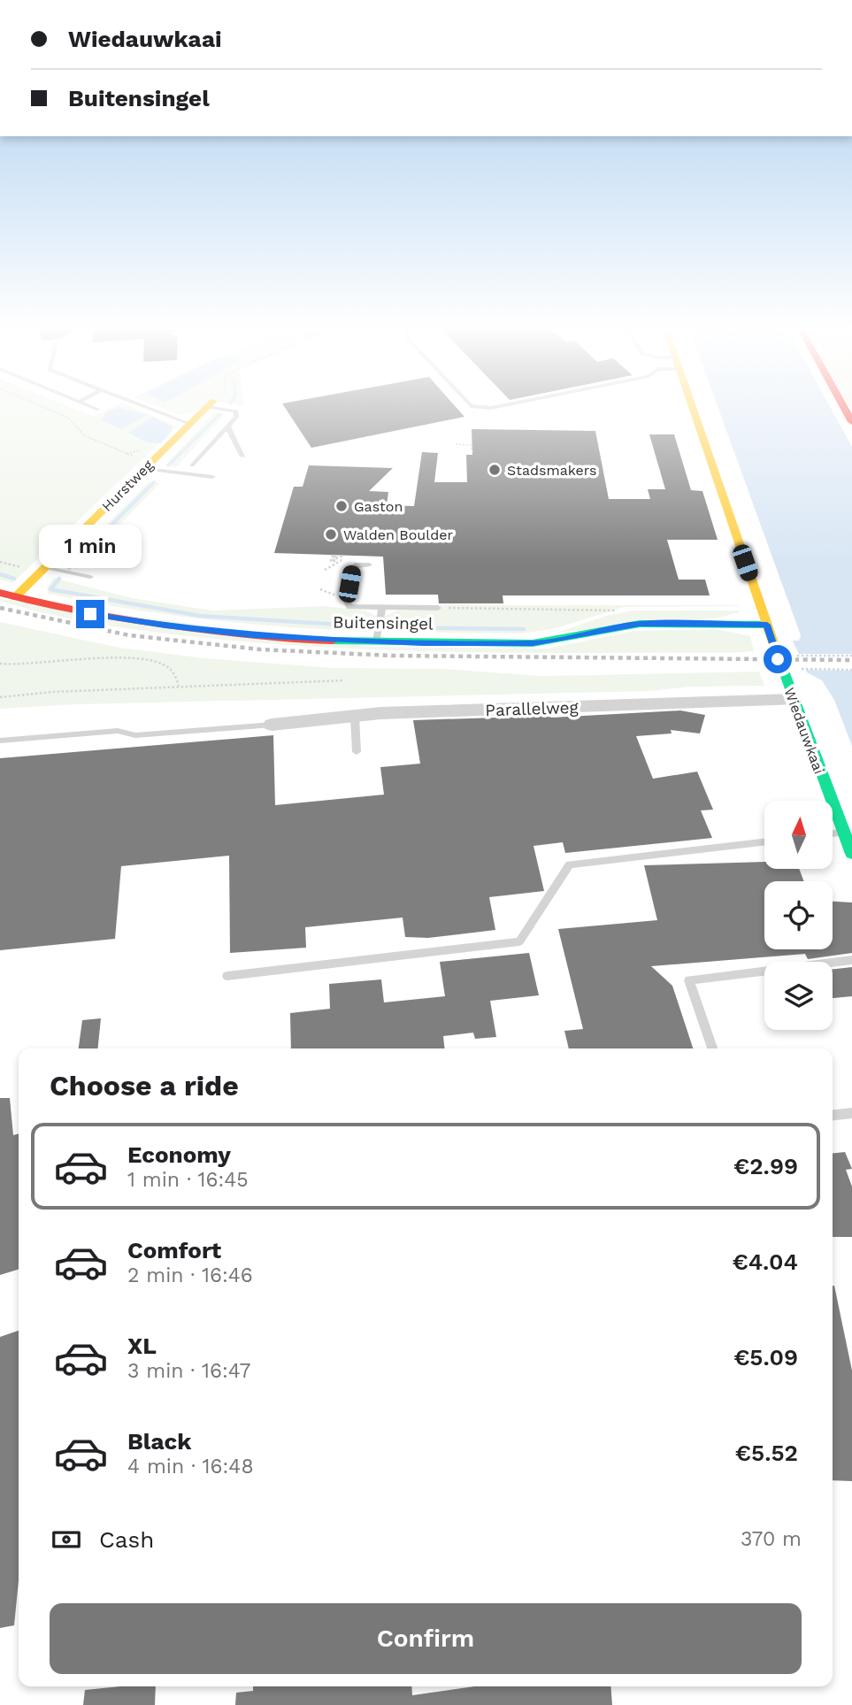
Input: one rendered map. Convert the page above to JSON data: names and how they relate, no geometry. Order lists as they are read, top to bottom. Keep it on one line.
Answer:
{"streets":{"street":["Hurstweg","Buitensingel","Parallelweg","Wiedauwkaai"]},"crossings":[["Hurstweg","Buitensingel"],["Buitensingel","Wiedauwkaai"],["Parallelweg","Wiedauwkaai"]],"places":["Stadsmakers","Gaston","Walden Boulder"],"north":"top","page":{"banner":["Wiedauwkaai","Buitensingel"],"bubble":"1 min","heading":"Choose a ride","list":[{"name":"Economy","note":"1 min · 16:45","value":"€2.99"},{"name":"Comfort","note":"2 min · 16:46","value":"€4.04"},{"name":"XL","note":"3 min · 16:47","value":"€5.09"},{"name":"Black","note":"4 min · 16:48","value":"€5.52"}],"pay":["Cash","370 m"],"buttons":"Confirm"}}
